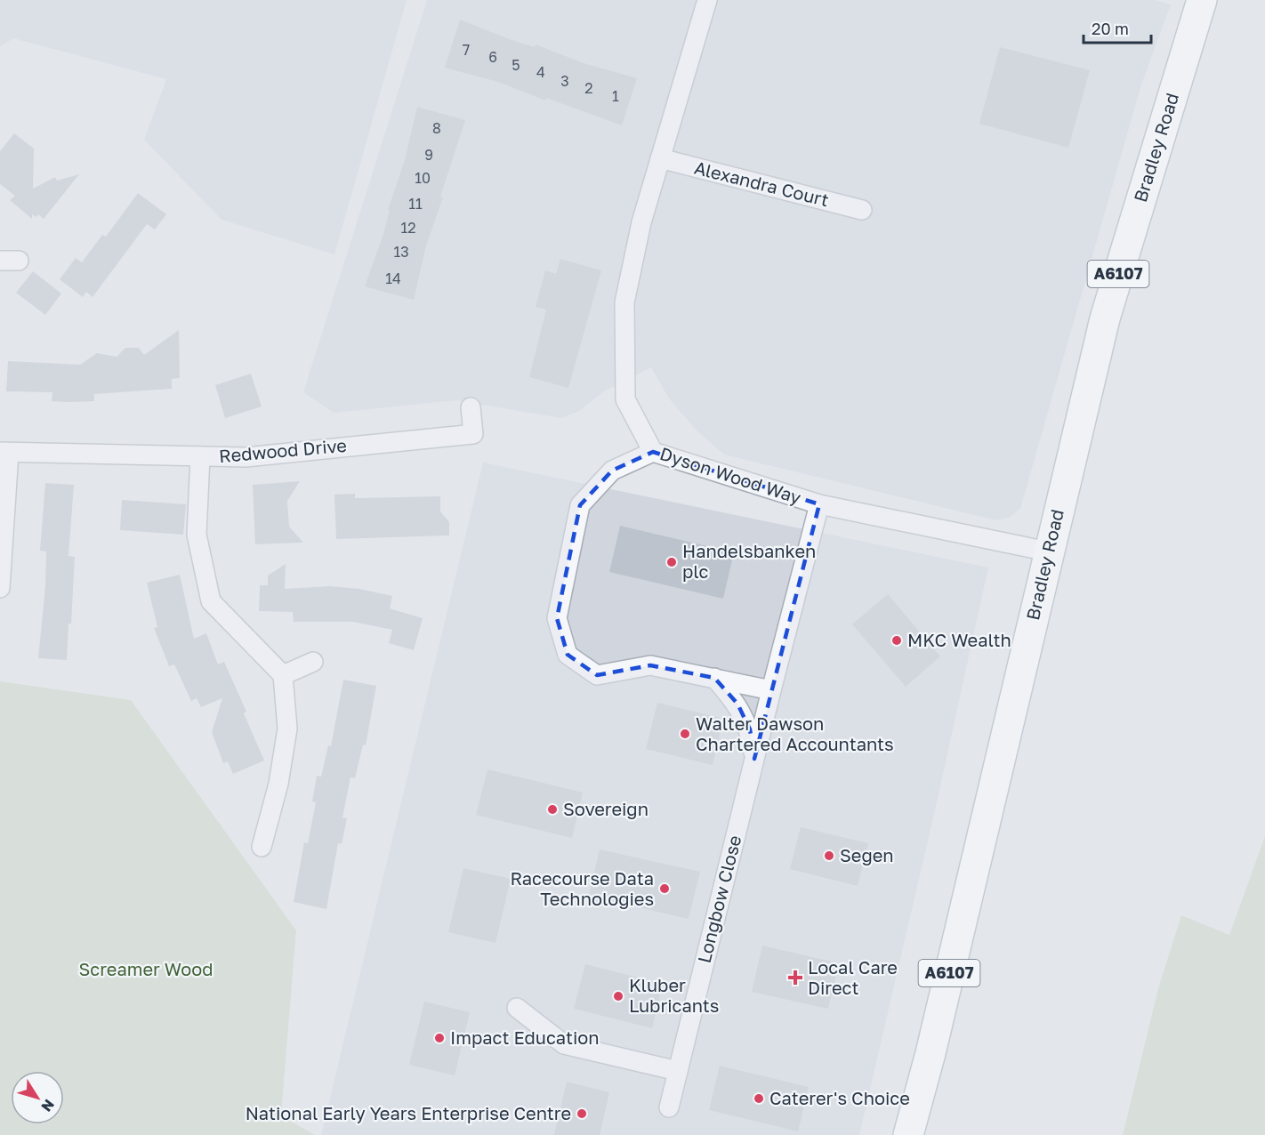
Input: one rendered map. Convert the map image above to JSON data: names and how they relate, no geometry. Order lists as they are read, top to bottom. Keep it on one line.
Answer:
{"streets":{"main road":["Bradley Road","A6107"],"street":["Alexandra Court","Redwood Drive","Dyson Wood Way","Longbow Close"]},"crossings":[["Bradley Road","Dyson Wood Way"],["Alexandra Court","Dyson Wood Way"],["Dyson Wood Way","Longbow Close"]],"parks":["Screamer Wood"],"places":{"other":["Handelsbanken plc","MKC Wealth","Walter Dawson Chartered Accountants","Sovereign","Segen","Racecourse Data Technologies","Kluber Lubricants","Impact Education","Caterer's Choice","National Early Years Enterprise Centre"],"health":["Local Care Direct"]},"house_numbers":["7","6","5","4","3","2","1","8","9","10","11","12","13","14"],"scale_bar":"20 m","north":"bottom right"}
